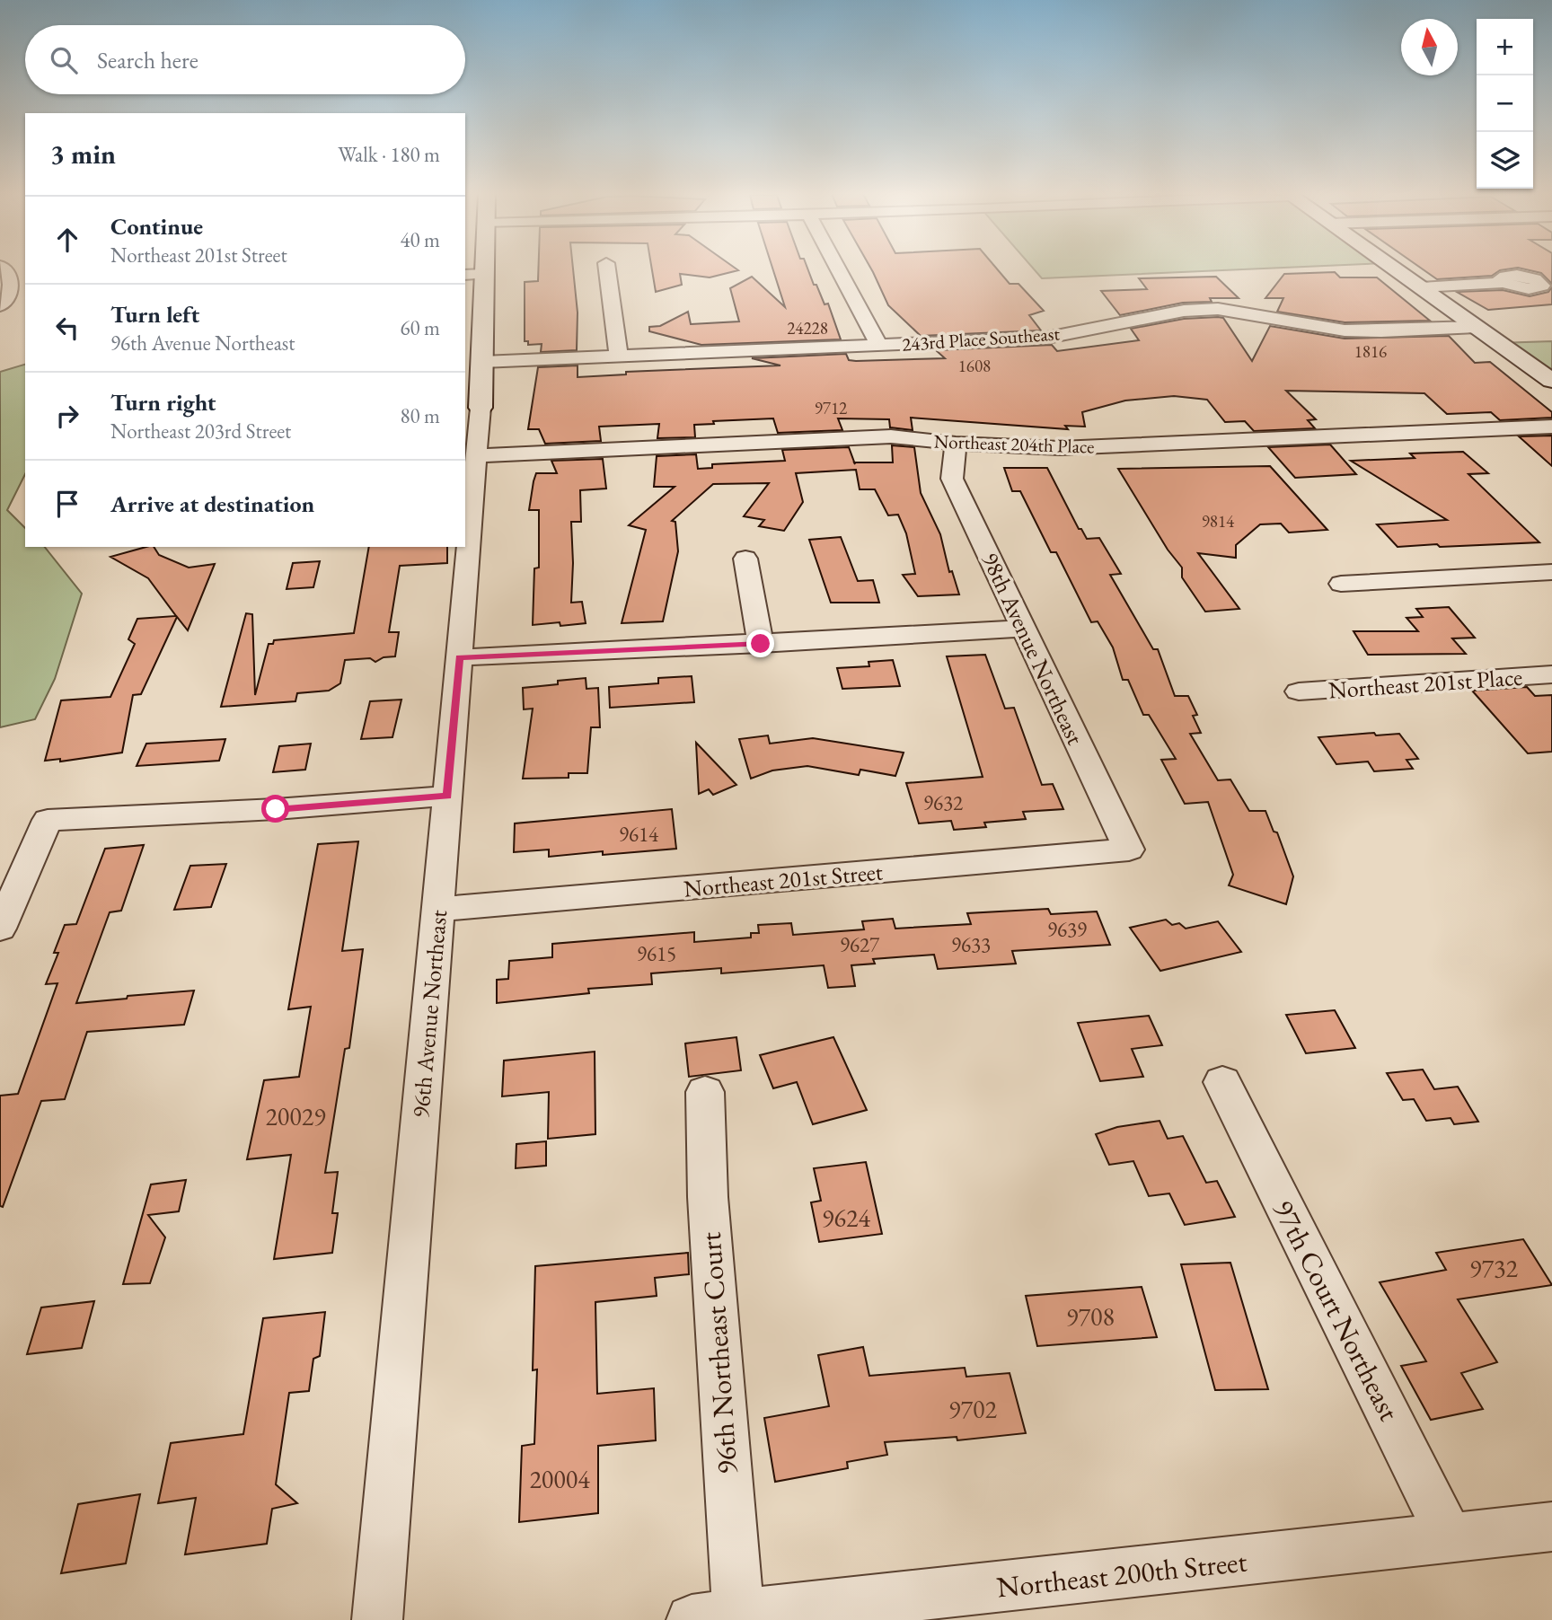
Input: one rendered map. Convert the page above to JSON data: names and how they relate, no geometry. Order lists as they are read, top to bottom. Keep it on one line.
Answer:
{"streets":{"street":["243rd Place Southeast","Northeast 204th Place","98th Avenue Northeast","Northeast 201st Place","Northeast 201st Street","96th Avenue Northeast","97th Court Northeast","96th Northeast Court","Northeast 200th Street"]},"crossings":[["Northeast 204th Place","98th Avenue Northeast"],["Northeast 204th Place","96th Avenue Northeast"],["98th Avenue Northeast","Northeast 201st Street"],["Northeast 201st Street","96th Avenue Northeast"],["97th Court Northeast","Northeast 200th Street"],["96th Northeast Court","Northeast 200th Street"]],"house_numbers":["24228","1816","1608","9712","9814","9632","9614","9639","9627","9633","9615","20029","9624","9732","9708","9702","20004"],"north":"top","page":{"map_buttons":["+","−"],"search":"Search here","heading":["3 min","Walk · 180 m"],"list":[["Continue","Northeast 201st Street","40 m"],["Turn left","96th Avenue Northeast","60 m"],["Turn right","Northeast 203rd Street","80 m"],"Arrive at destination"]}}
